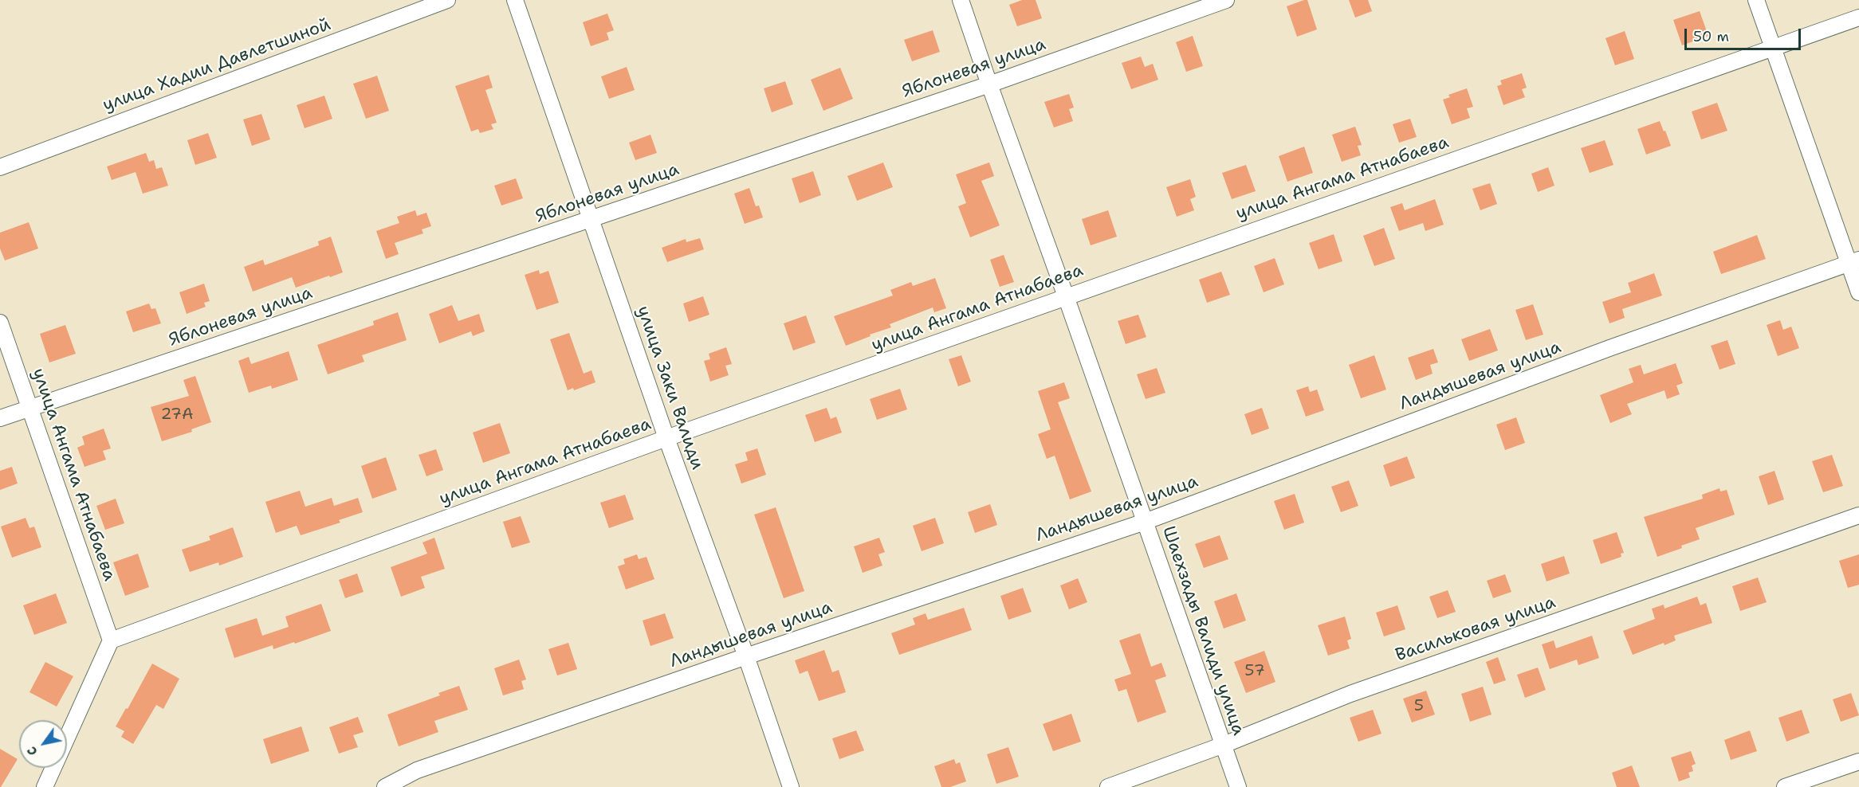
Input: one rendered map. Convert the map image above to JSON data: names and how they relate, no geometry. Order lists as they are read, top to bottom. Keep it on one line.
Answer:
{"streets":{"street":["улица Хадии Давлетшиной","Яблоневая улица","улица Ангама Атнабаева","Ландышевая улица","улица Заки Валиди","Васильковая улица","Шаехзады Валиди улица"]},"crossings":[["Яблоневая улица","улица Ангама Атнабаева"],["Яблоневая улица","улица Заки Валиди"],["Яблоневая улица","Шаехзады Валиди улица"],["улица Ангама Атнабаева","улица Заки Валиди"],["улица Ангама Атнабаева","Шаехзады Валиди улица"],["Ландышевая улица","улица Заки Валиди"],["Ландышевая улица","Шаехзады Валиди улица"],["Васильковая улица","Шаехзады Валиди улица"]],"house_numbers":["27А","57","5"],"scale_bar":"50 m","north":"bottom left"}
